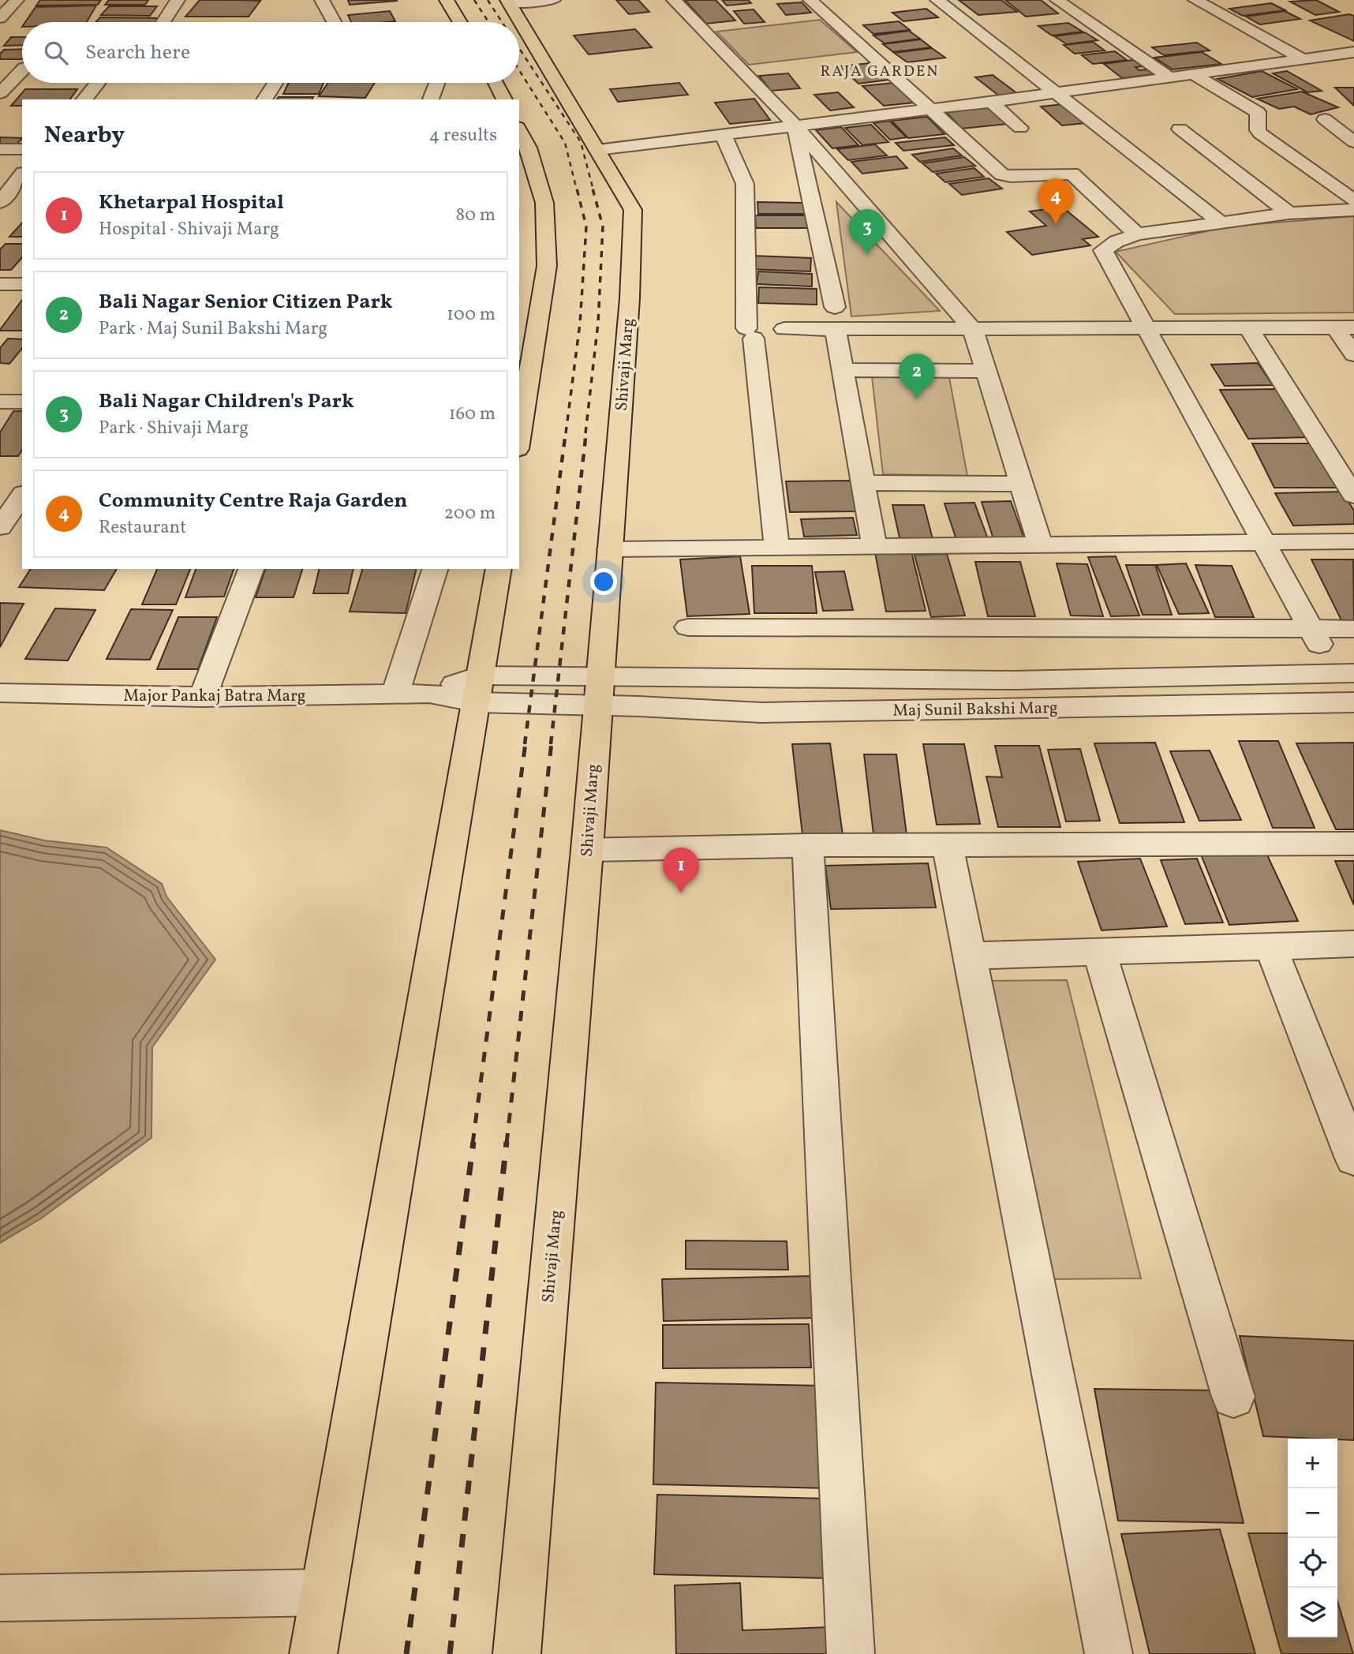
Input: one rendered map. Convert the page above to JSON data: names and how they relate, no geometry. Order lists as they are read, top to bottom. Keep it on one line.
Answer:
{"streets":{"main road":["Shivaji Marg"],"street":["Major Pankaj Batra Marg","Maj Sunil Bakshi Marg"]},"crossings":[["Shivaji Marg","Major Pankaj Batra Marg"],["Shivaji Marg","Maj Sunil Bakshi Marg"],["Major Pankaj Batra Marg","Maj Sunil Bakshi Marg"]],"districts":["RAJA GARDEN"],"page":{"search":"Search here","heading":["Nearby","4 results"],"list":[{"mark":"1","name":"Khetarpal Hospital","note":"Hospital · Shivaji Marg","value":"80 m"},{"mark":"2","name":"Bali Nagar Senior Citizen Park","note":"Park · Maj Sunil Bakshi Marg","value":"100 m"},{"mark":"3","name":"Bali Nagar Children's Park","note":"Park · Shivaji Marg","value":"160 m"},{"mark":"4","name":"Community Centre Raja Garden","note":"Restaurant","value":"200 m"}],"pins":["4","3","2","1"],"map_buttons":["+","−"]}}
